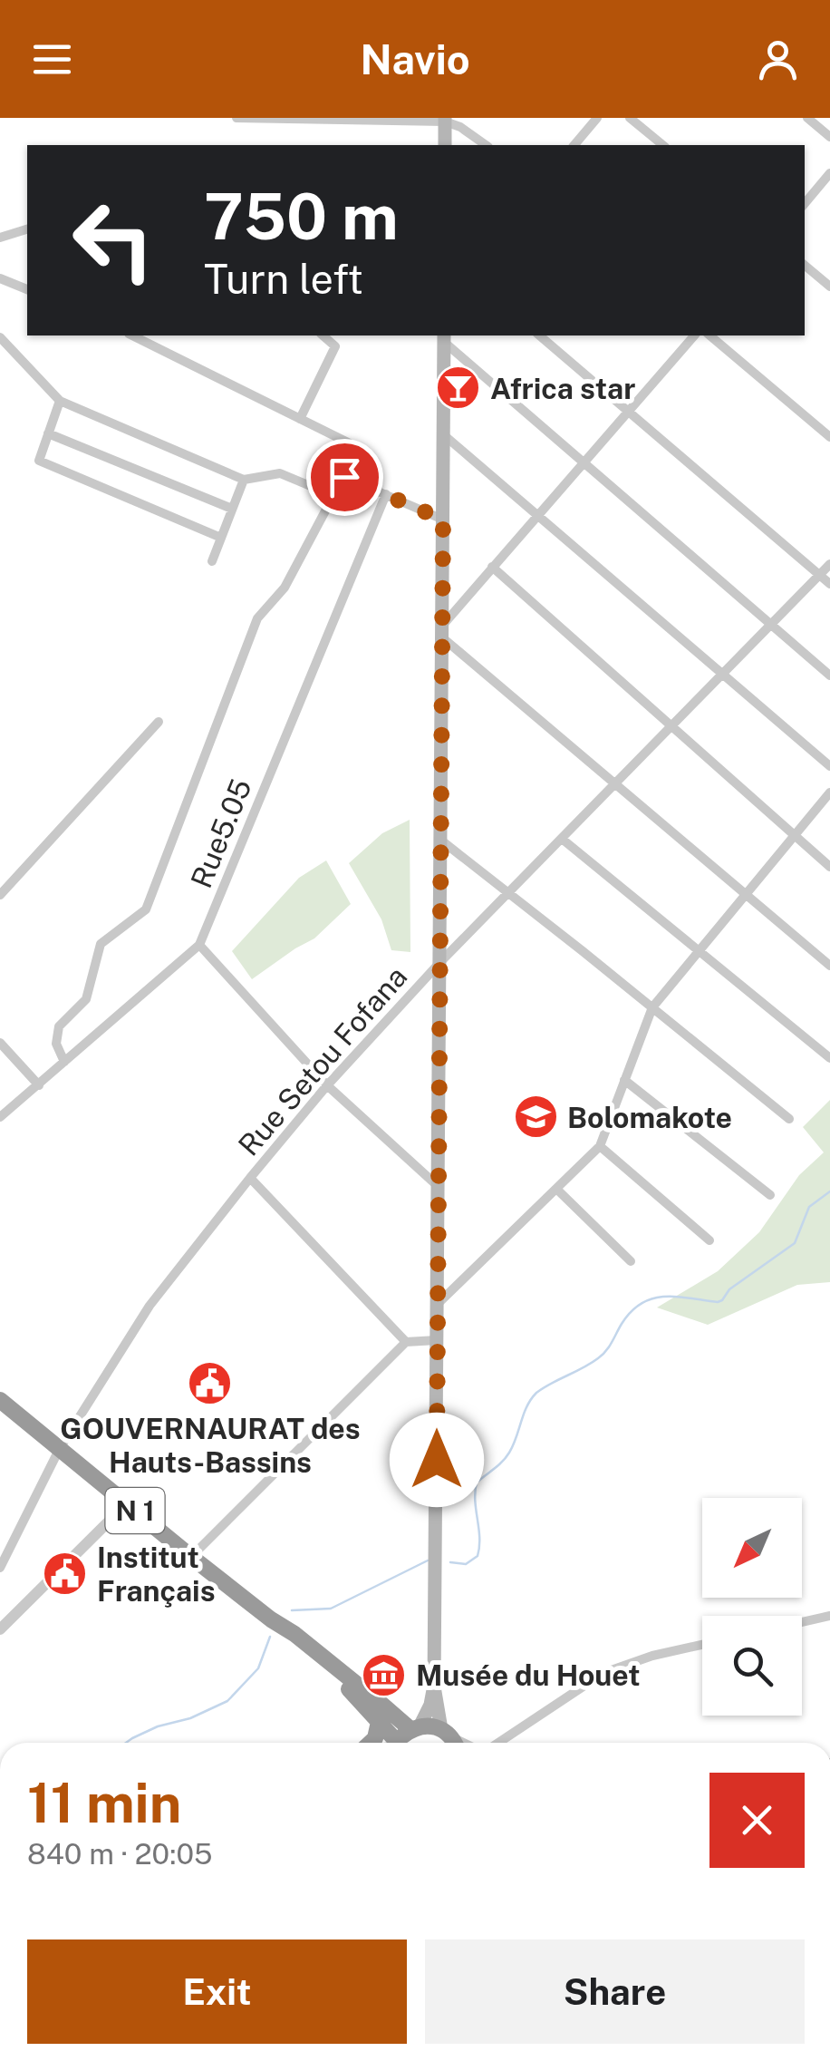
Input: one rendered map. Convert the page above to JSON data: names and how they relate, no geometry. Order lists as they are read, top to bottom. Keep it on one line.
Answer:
{"streets":{"highway":["N 1"],"street":["Rue5.05","Rue Setou Fofana"]},"crossings":[["Rue Setou Fofana","N 1"]],"places":{"bar":["Africa star"],"school or university":["Bolomakote"],"public building":["GOUVERNAURAT des Hauts-Bassins","Institut Français"],"museum":["Musée du Houet"]},"north":"bottom left","page":{"header":"Navio","turn":["750 m","Turn left"],"heading":["11 min","840 m · 20:05"],"buttons":["Exit","Share"]}}
